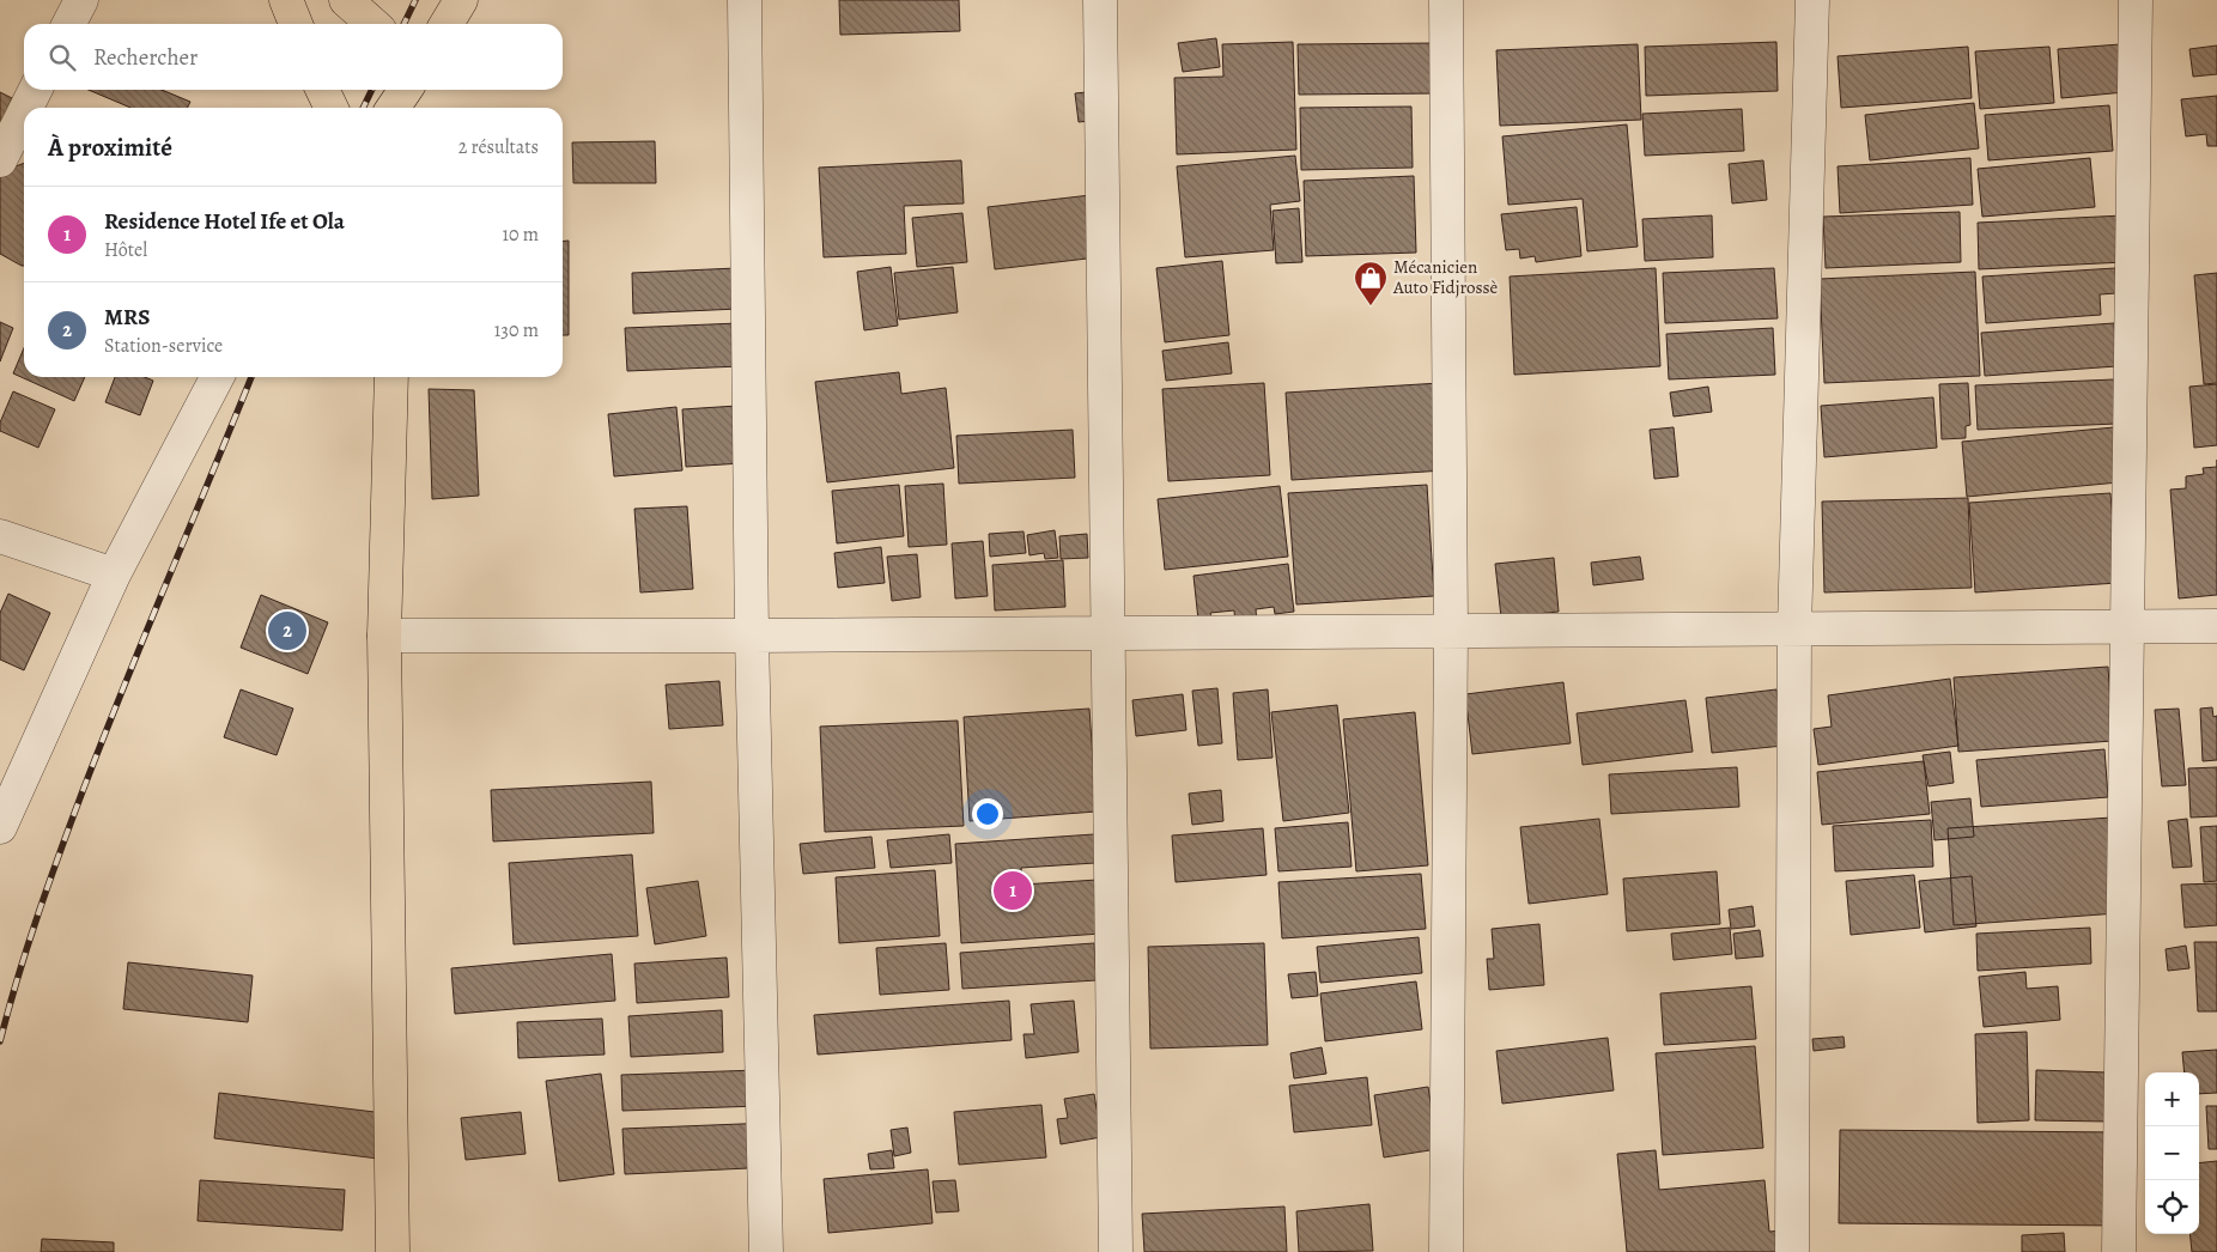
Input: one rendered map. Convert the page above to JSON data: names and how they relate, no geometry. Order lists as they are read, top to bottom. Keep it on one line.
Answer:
{"places":{"shop":["Mécanicien Auto Fidjrossè"]},"page":{"search":"Rechercher","heading":["À proximité","2 résultats"],"list":[{"mark":"1","name":"Residence Hotel Ife et Ola","note":"Hôtel","value":"10 m"},{"mark":"2","name":"MRS","note":"Station-service","value":"130 m"}],"pins":["2","1"],"map_buttons":["+","−"]}}
